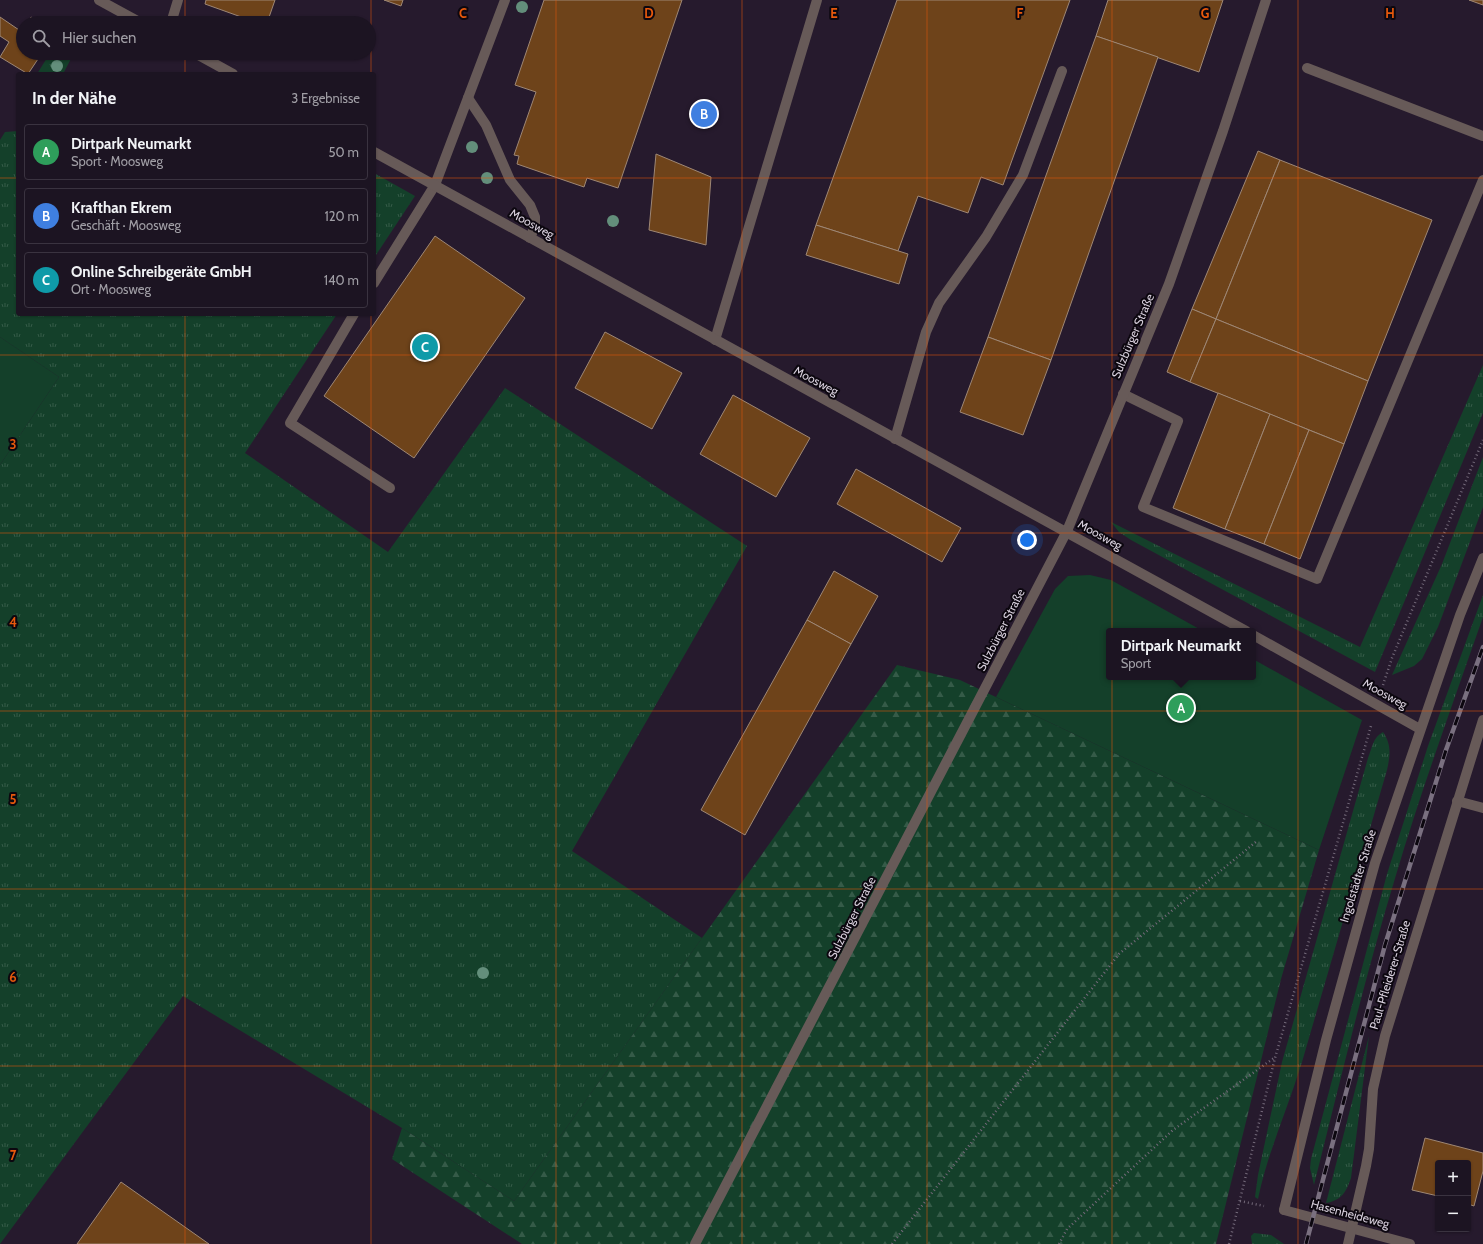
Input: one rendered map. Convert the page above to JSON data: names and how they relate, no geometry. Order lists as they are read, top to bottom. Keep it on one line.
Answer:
{"streets":{"street":["Moosweg","Sulzbürger Straße","Ingolstädter Straße","Paul-Pfleiderer-Straße","Hasenheideweg"]},"crossings":[["Moosweg","Sulzbürger Straße"],["Moosweg","Ingolstädter Straße"],["Ingolstädter Straße","Hasenheideweg"],["Paul-Pfleiderer-Straße","Hasenheideweg"]],"page":{"search":"Hier suchen","heading":["In der Nähe","3 Ergebnisse"],"pins":["B","C","A"],"list":[{"mark":"A","name":"Dirtpark Neumarkt","note":"Sport · Moosweg","value":"50 m"},{"mark":"B","name":"Krafthan Ekrem","note":"Geschäft · Moosweg","value":"120 m"},{"mark":"C","name":"Online Schreibgeräte GmbH","note":"Ort · Moosweg","value":"140 m"}],"popup":["Dirtpark Neumarkt","Sport"],"map_buttons":["+","−"]},"grid":{"columns":["C","D","E","F","G","H"],"rows":["3","4","5","6","7"]}}
